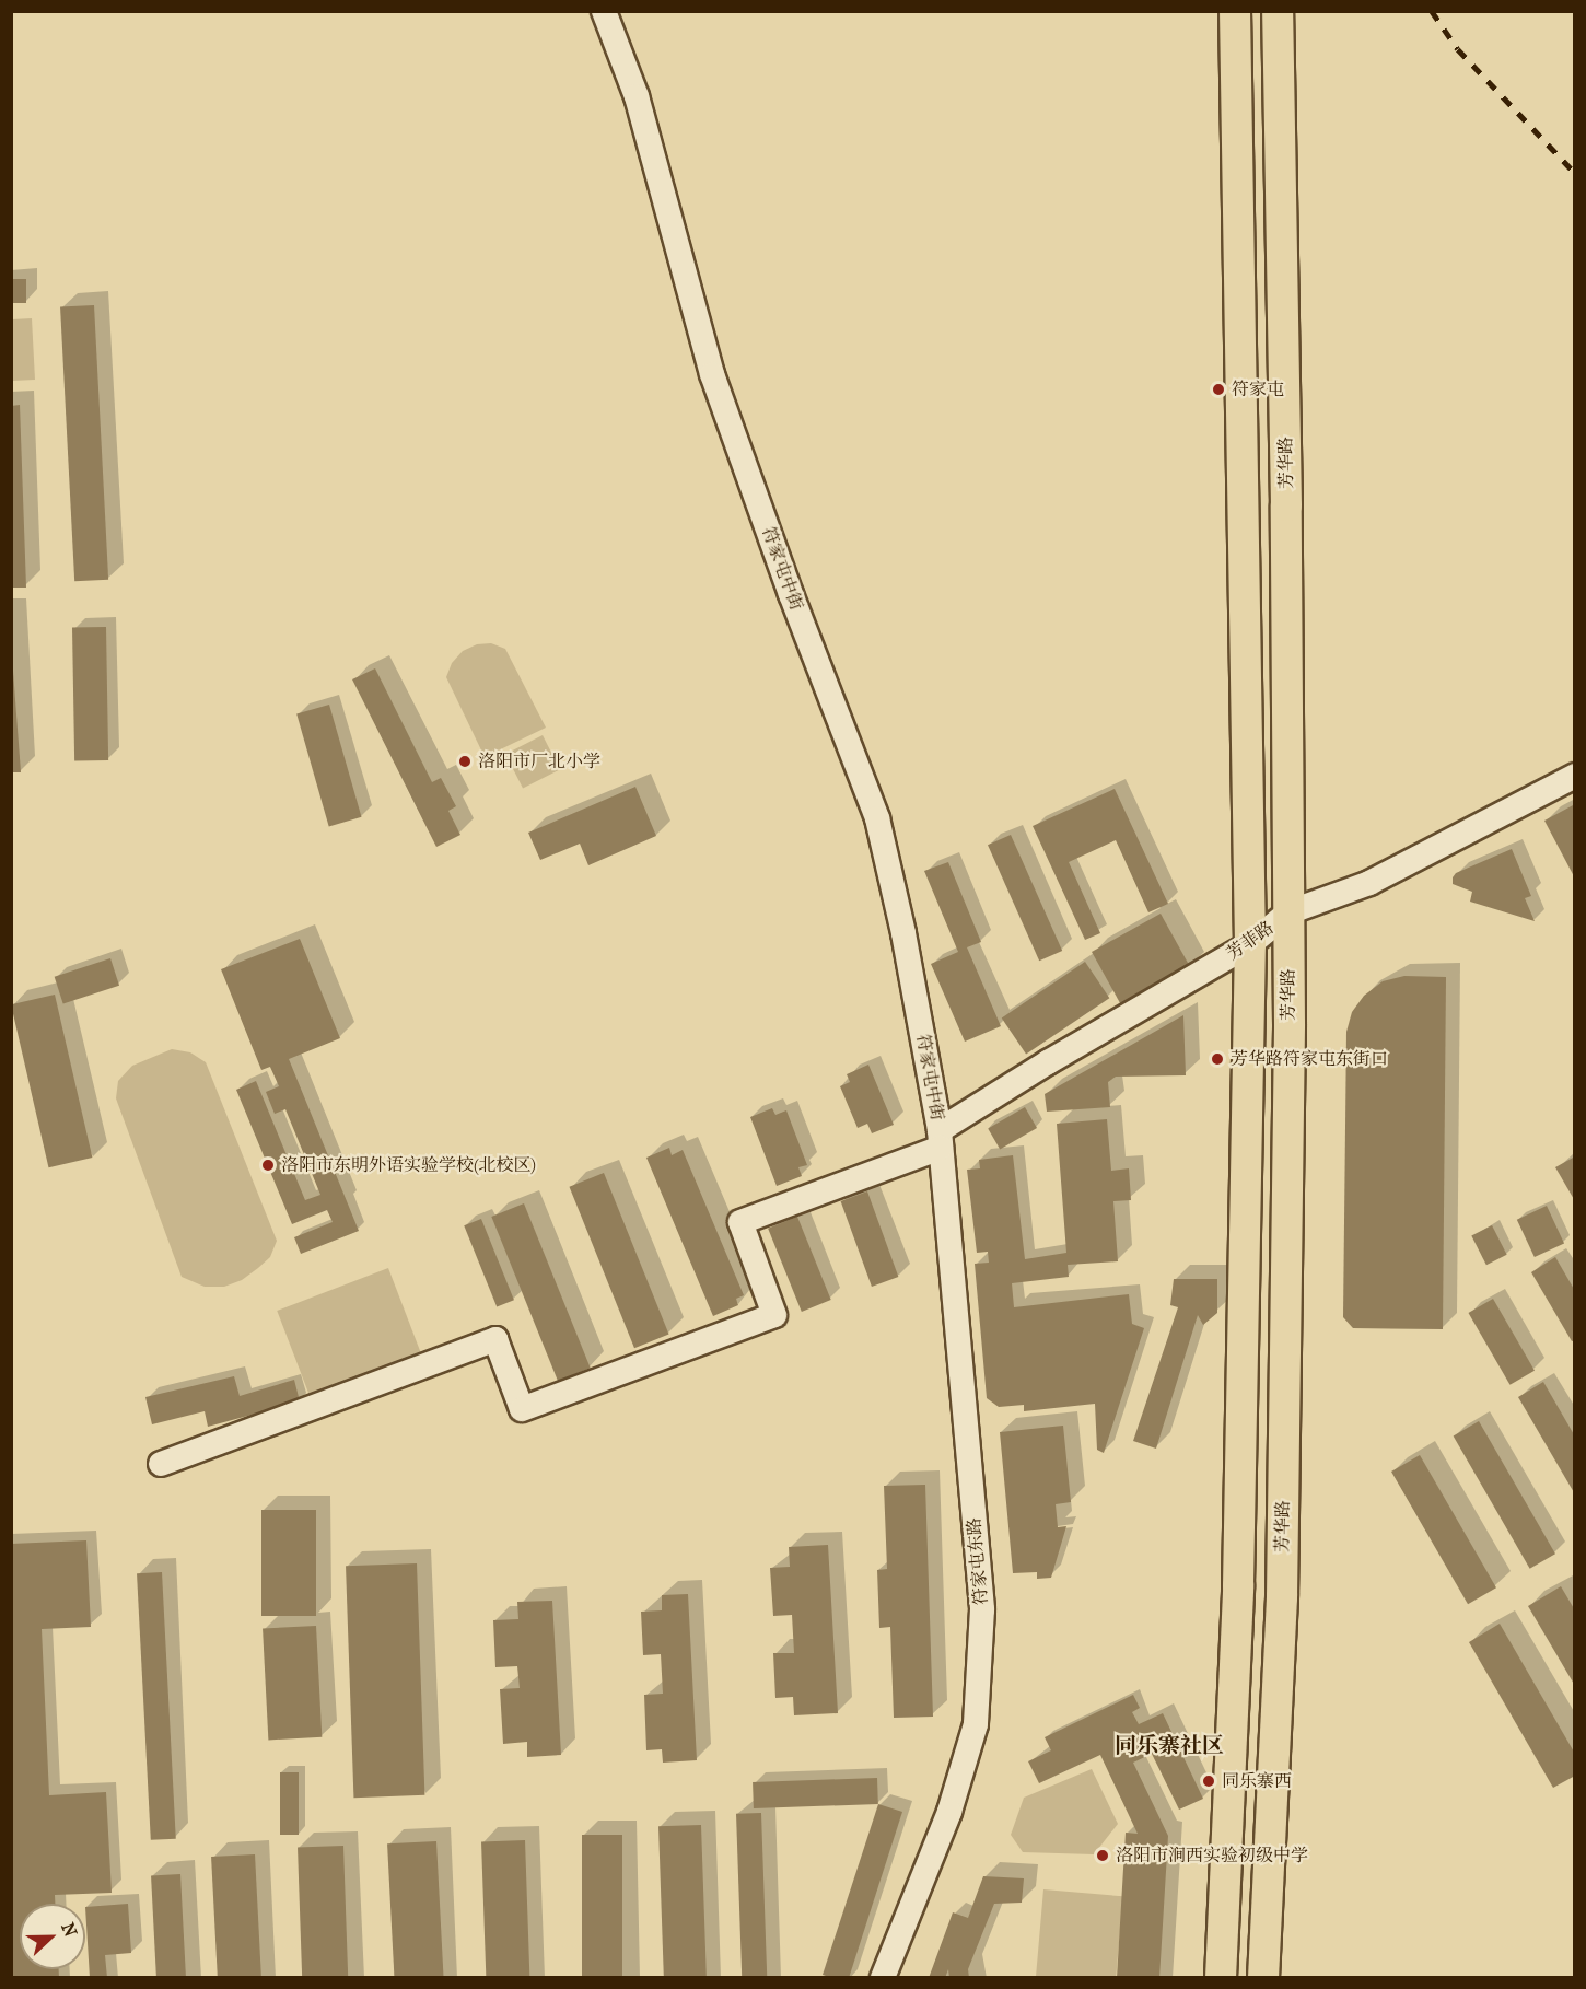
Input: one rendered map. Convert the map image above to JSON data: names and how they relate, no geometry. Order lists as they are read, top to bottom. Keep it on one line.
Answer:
{"streets":{"main road":["芳华路"],"street":["符家屯中街","芳菲路","符家屯东路"]},"crossings":[["芳华路","芳菲路"],["符家屯中街","芳菲路"],["符家屯中街","符家屯东路"],["芳菲路","符家屯东路"]],"districts":["同乐寨社区"],"places":["符家屯","洛阳市厂北小学","芳华路符家屯东街口","洛阳市东明外语实验学校(北校区)","同乐寨西","洛阳市涧西实验初级中学"],"north":"right"}
